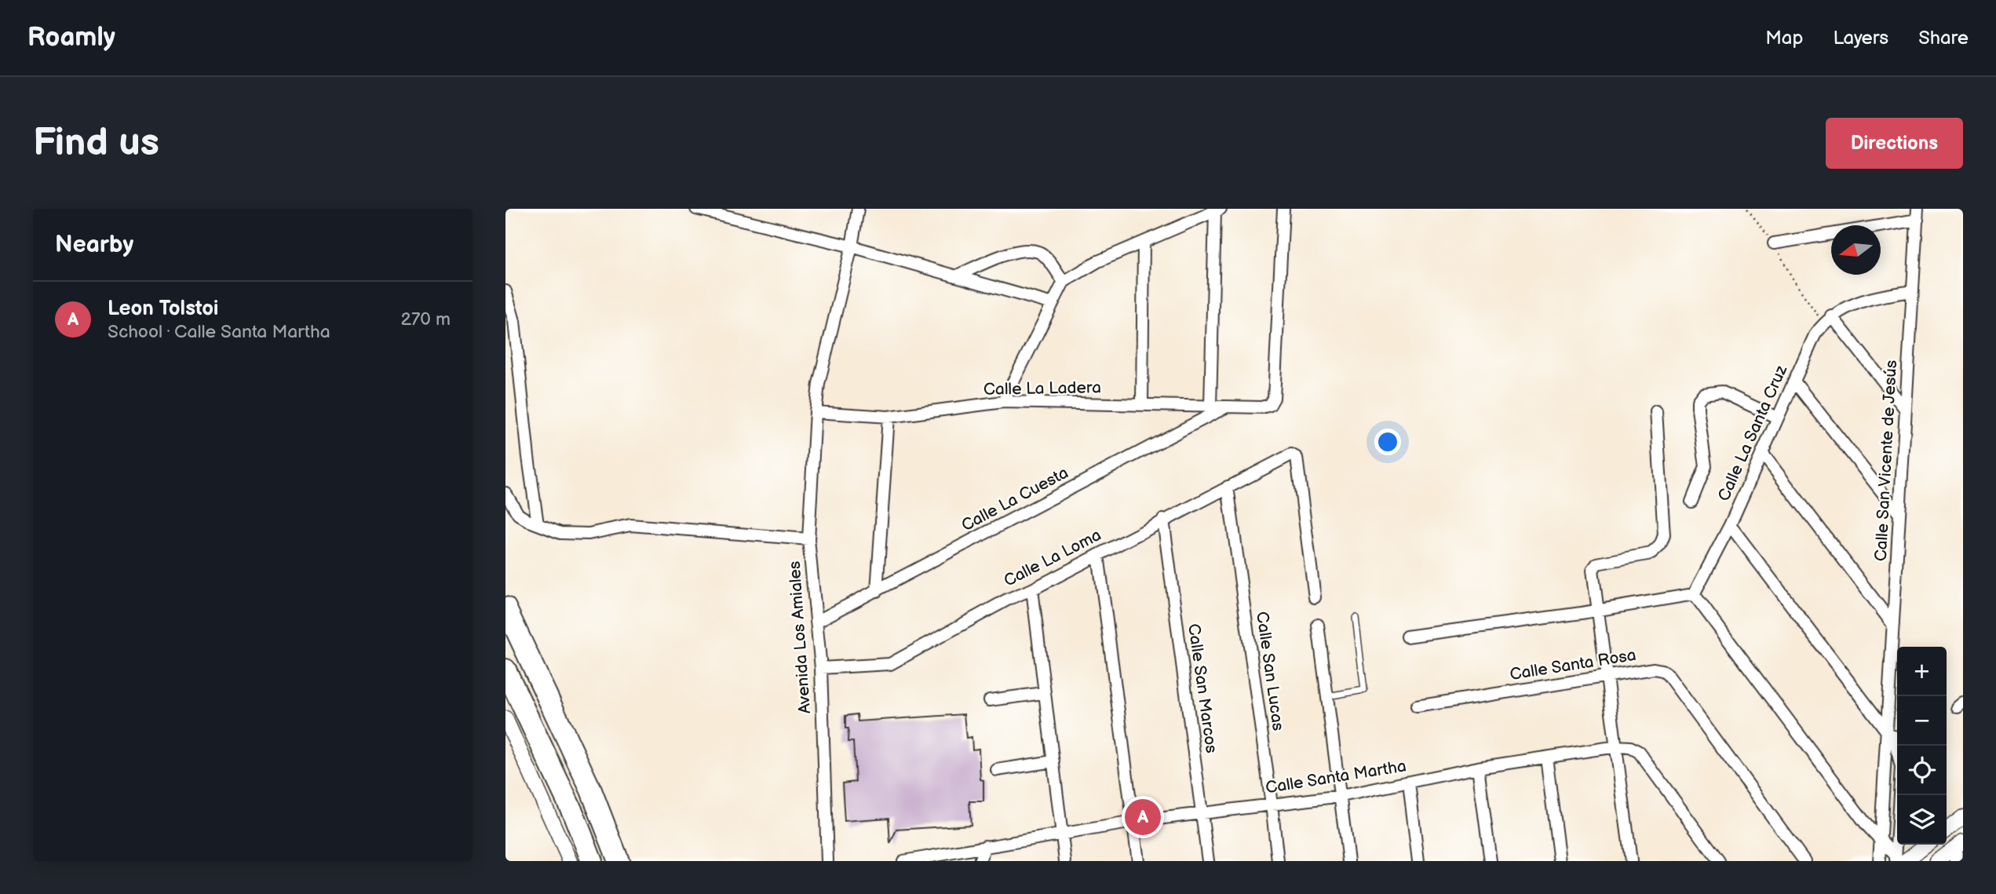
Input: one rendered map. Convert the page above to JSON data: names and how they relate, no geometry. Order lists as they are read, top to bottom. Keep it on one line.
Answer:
{"streets":{"street":["Calle La Ladera","Calle La Santa Cruz","Calle San Vicente de Jesús","Calle La Cuesta","Calle La Loma","Avenida Los Amiales","Calle Santa Rosa","Calle San Lucas","Calle San Marcos","Calle Santa Martha"]},"crossings":[["Calle La Ladera","Calle La Cuesta"],["Calle La Ladera","Avenida Los Amiales"],["Calle La Cuesta","Avenida Los Amiales"],["Calle La Loma","Avenida Los Amiales"],["Calle La Loma","Calle San Lucas"],["Calle La Loma","Calle San Marcos"],["Calle San Lucas","Calle Santa Martha"],["Calle San Marcos","Calle Santa Martha"]],"north":"left","page":{"header":"Roamly","nav":["Map","Layers","Share"],"buttons":"Directions","title":"Find us","heading":"Nearby","list":[{"mark":"A","name":"Leon Tolstoi","note":"School · Calle Santa Martha","value":"270 m"}],"map_buttons":["+","−"],"pins":"A"}}
